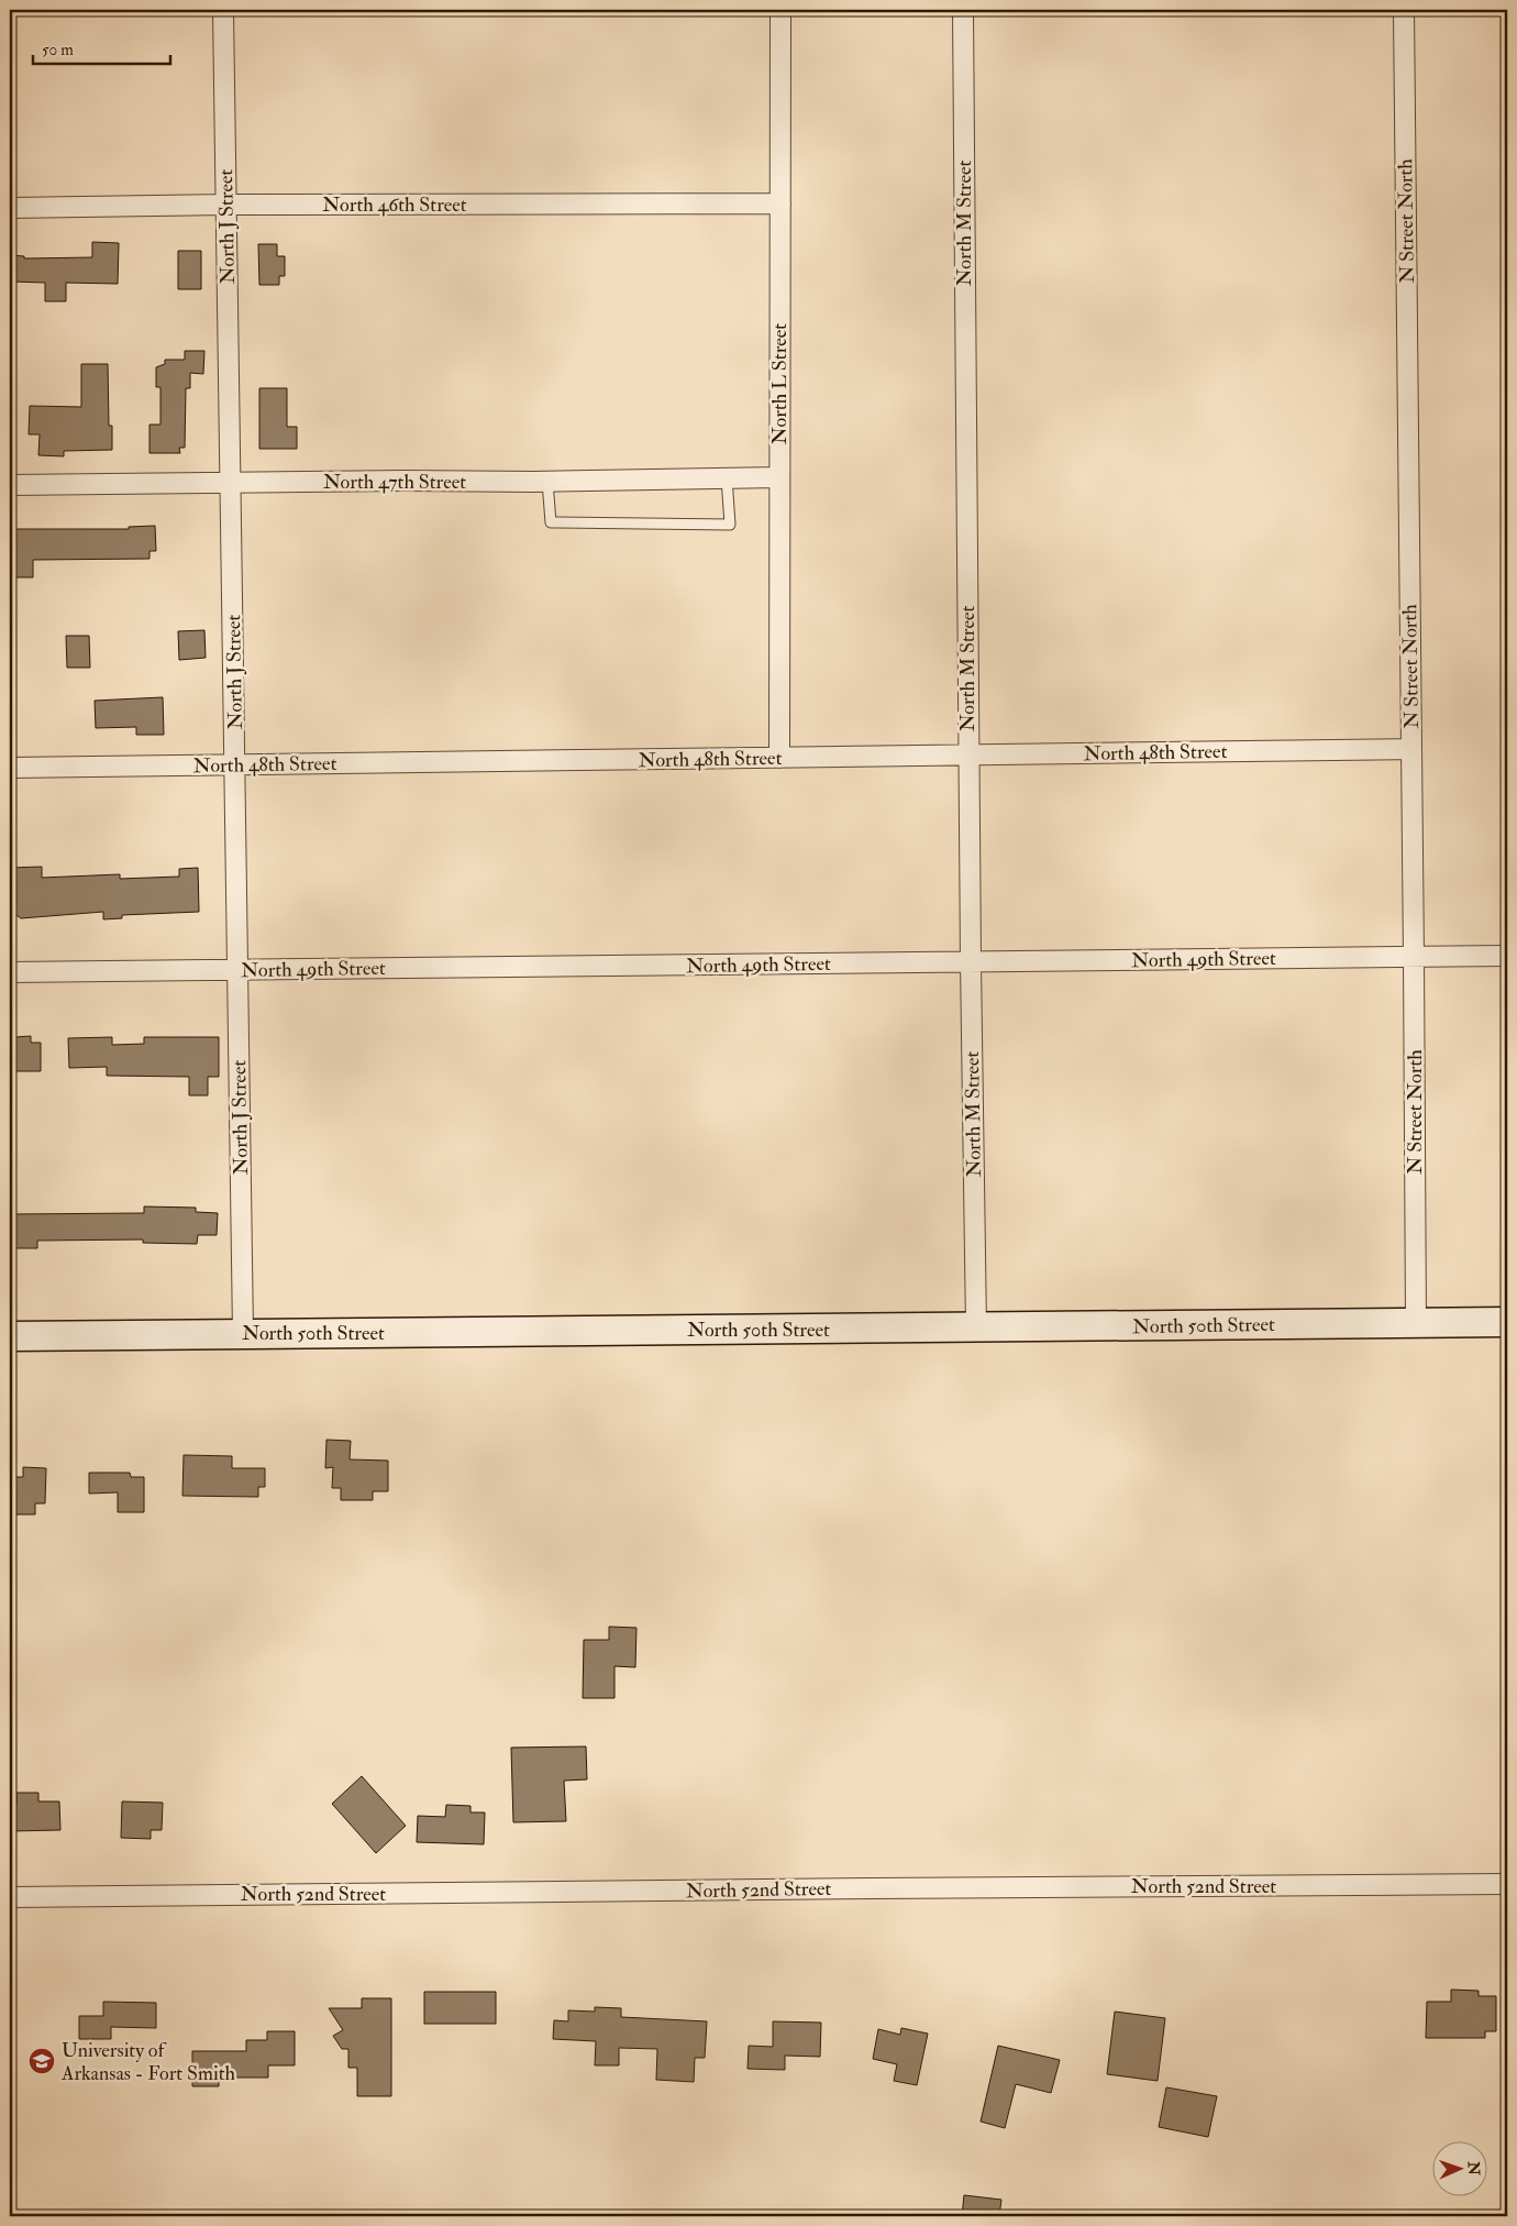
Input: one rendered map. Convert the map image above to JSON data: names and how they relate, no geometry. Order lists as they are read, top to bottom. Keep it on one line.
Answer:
{"streets":{"street":["North 46th Street","N Street North","North M Street","North J Street","North L Street","North 47th Street","North 48th Street","North 49th Street","North 50th Street","North 52nd Street"]},"crossings":[["North 46th Street","North J Street"],["North 46th Street","North L Street"],["N Street North","North 48th Street"],["N Street North","North 49th Street"],["N Street North","North 50th Street"],["North M Street","North 48th Street"],["North M Street","North 49th Street"],["North M Street","North 50th Street"],["North J Street","North 47th Street"],["North J Street","North 48th Street"],["North J Street","North 49th Street"],["North J Street","North 50th Street"],["North L Street","North 47th Street"],["North L Street","North 48th Street"]],"places":{"school or university":["University of Arkansas - Fort Smith"]},"scale_bar":"50 m","north":"right"}
